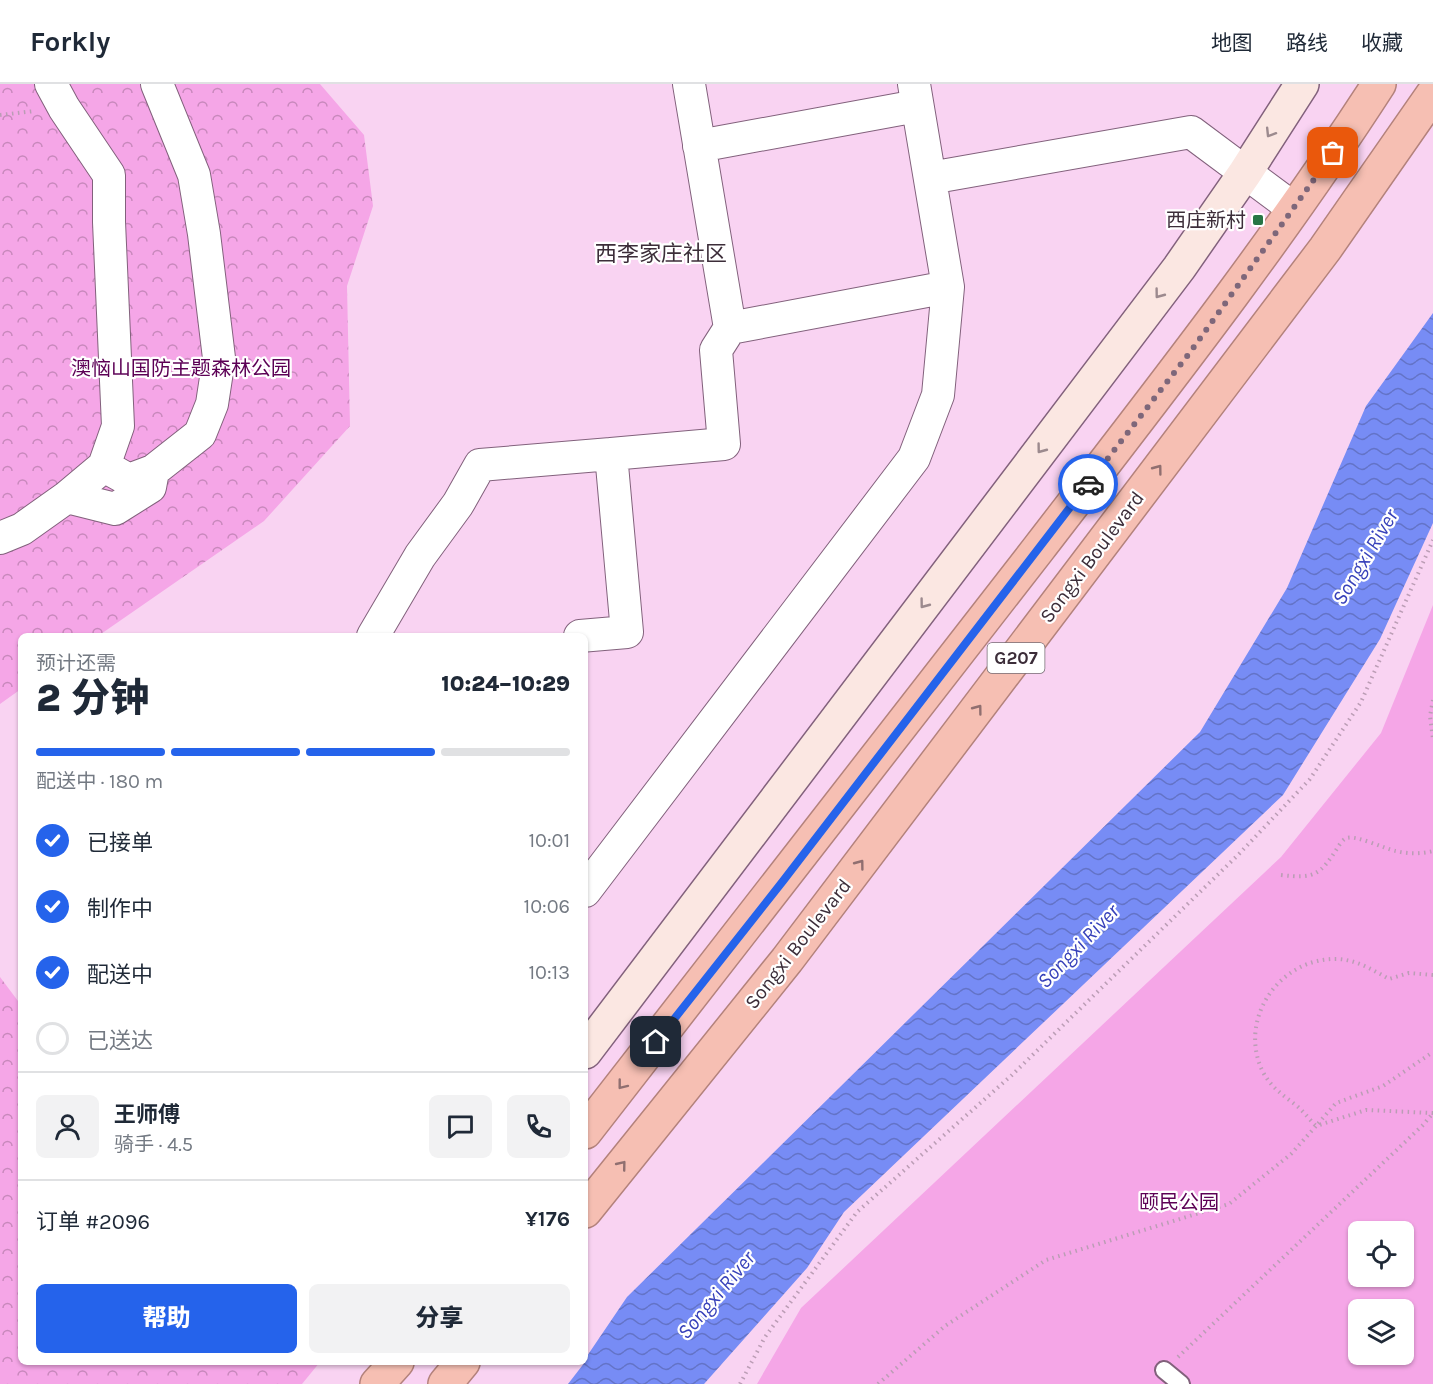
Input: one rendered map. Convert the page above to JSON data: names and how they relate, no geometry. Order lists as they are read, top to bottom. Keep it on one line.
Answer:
{"streets":{"highway":["Songxi Boulevard","G207"]},"districts":["西李家庄社区"],"water":["Songxi River"],"parks":["澳恼山国防主题森林公园","颐民公园"],"places":{"transit":["西庄新村"]},"page":{"header":"Forkly","nav":["地图","路线","收藏"],"heading":["2 分钟","预计还需","10:24–10:29"],"panel":["王师傅","骑手 · 4.5","订单 #2096","¥176"],"bar":"配送中 · 180 m","list":[["已接单","10:01"],["制作中","10:06"],["配送中","10:13"],"已送达"],"buttons":["帮助","分享"]}}
